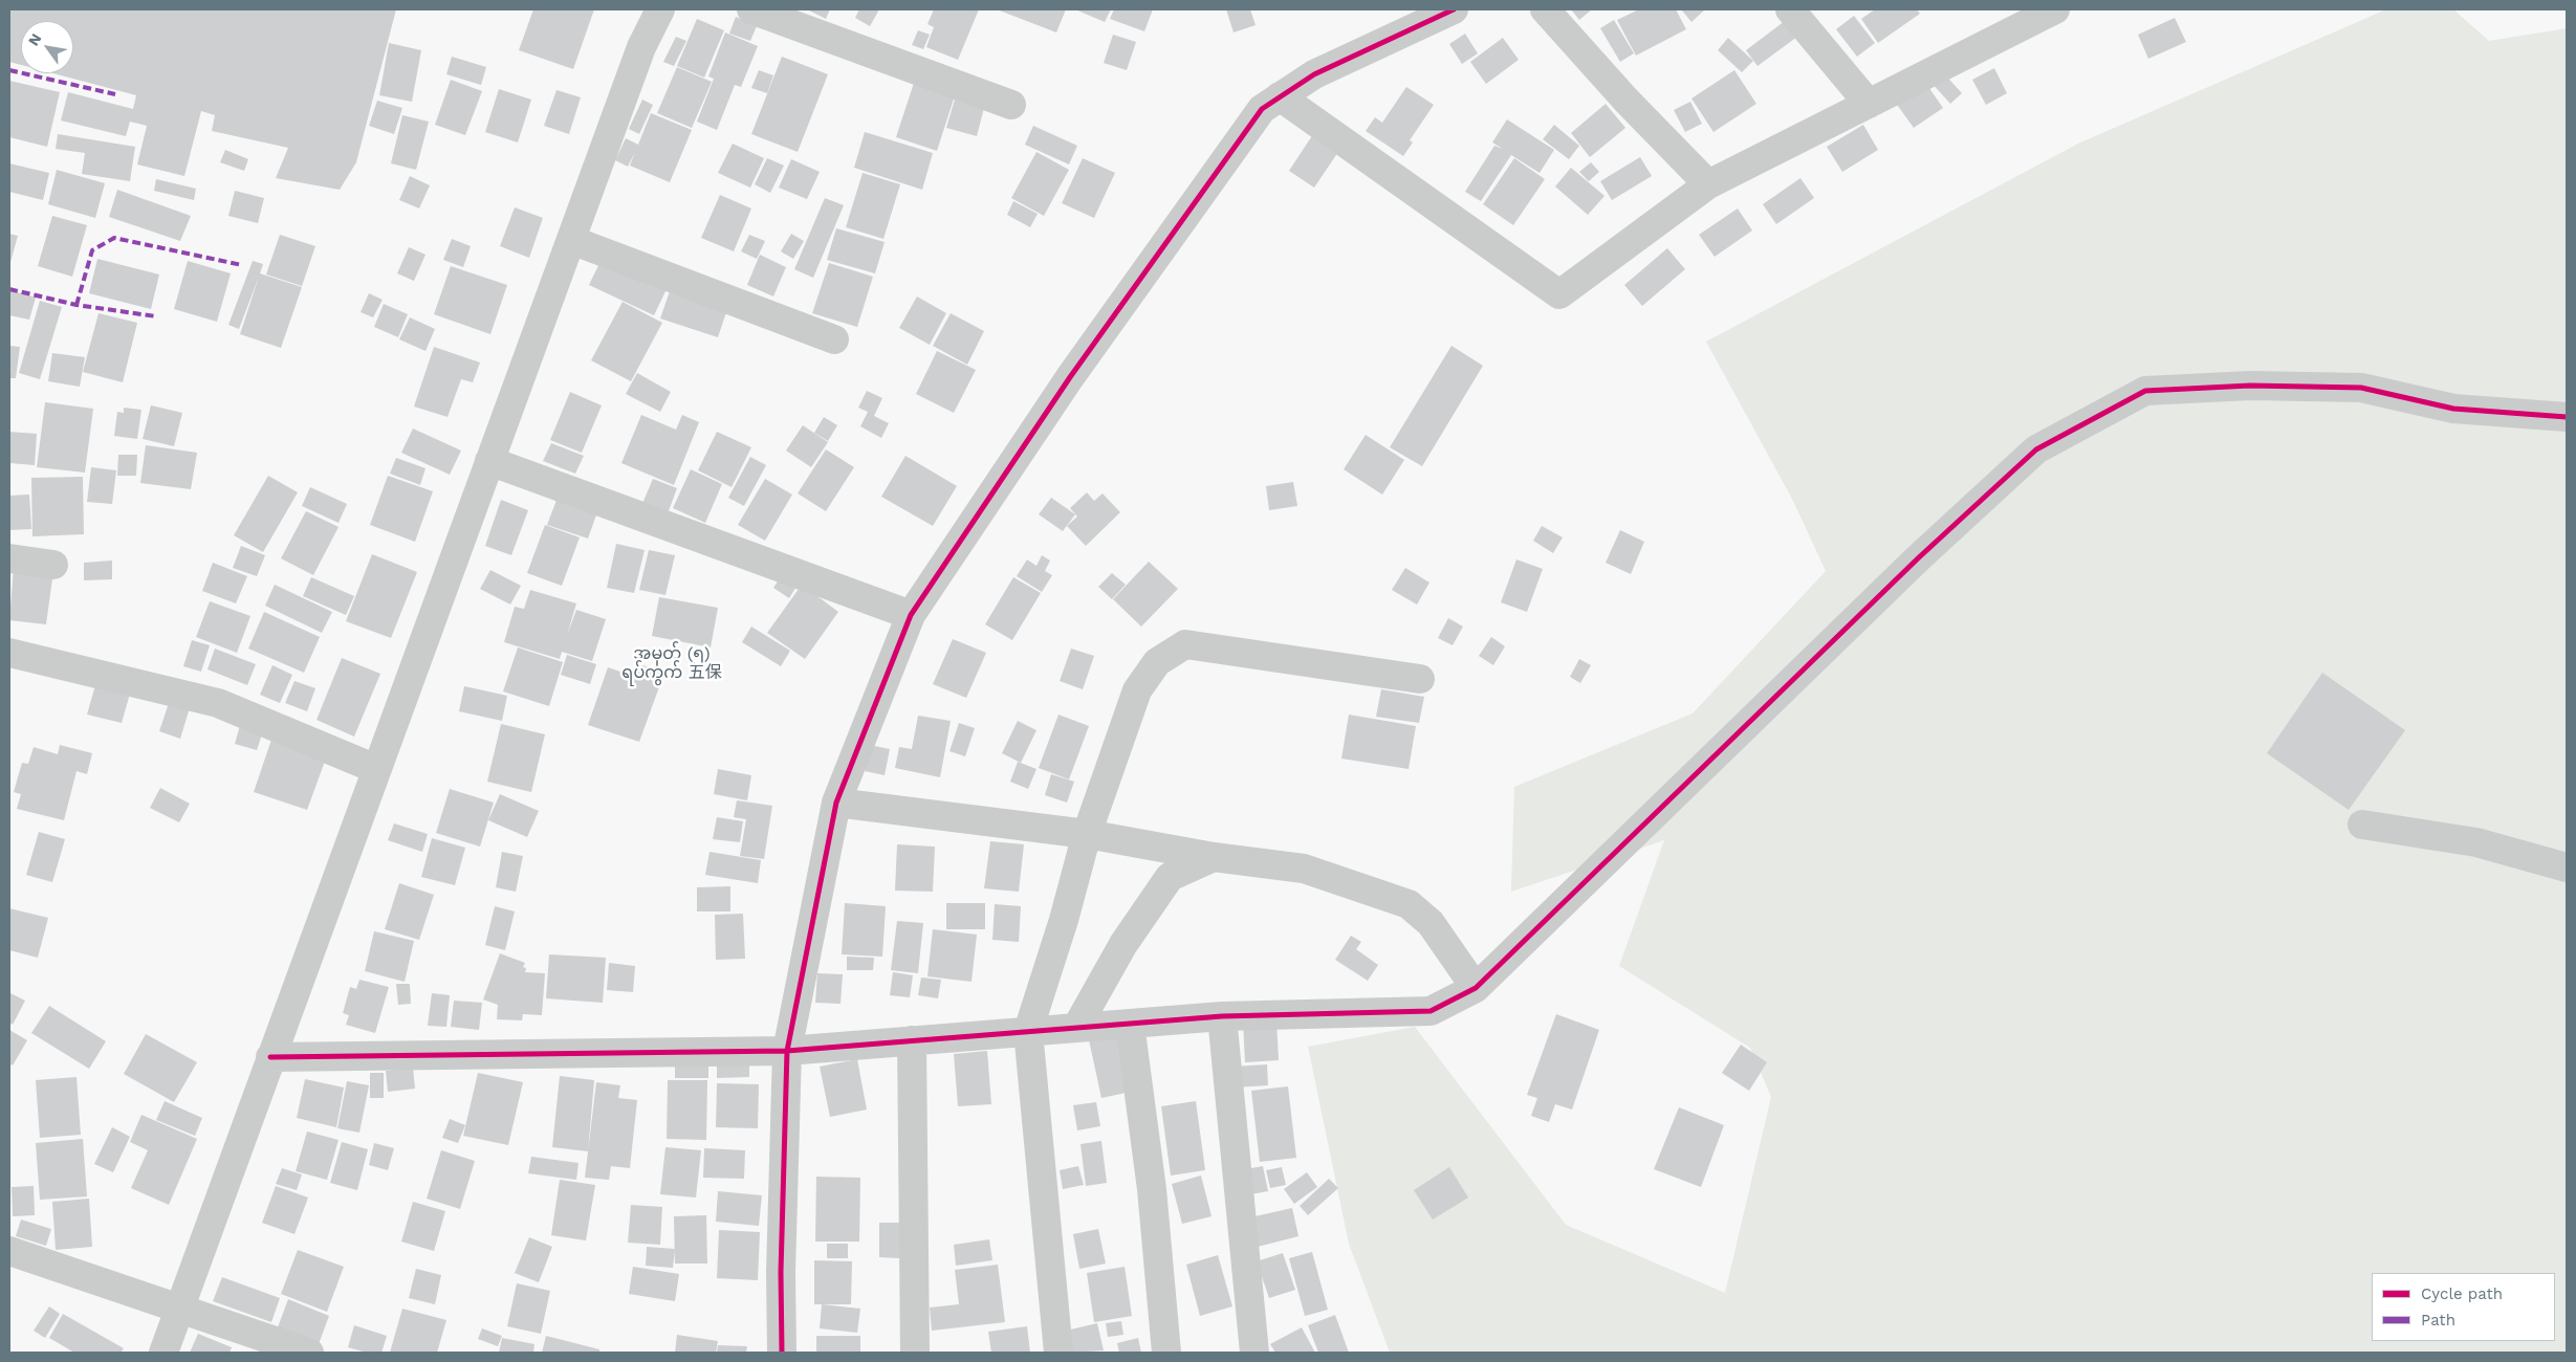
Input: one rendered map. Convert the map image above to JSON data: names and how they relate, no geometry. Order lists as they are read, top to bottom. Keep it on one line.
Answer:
{"districts":["အမှတ် (၅) ရပ်ကွက် 五保"],"legend":["Cycle path","Path"],"north":"top left"}
